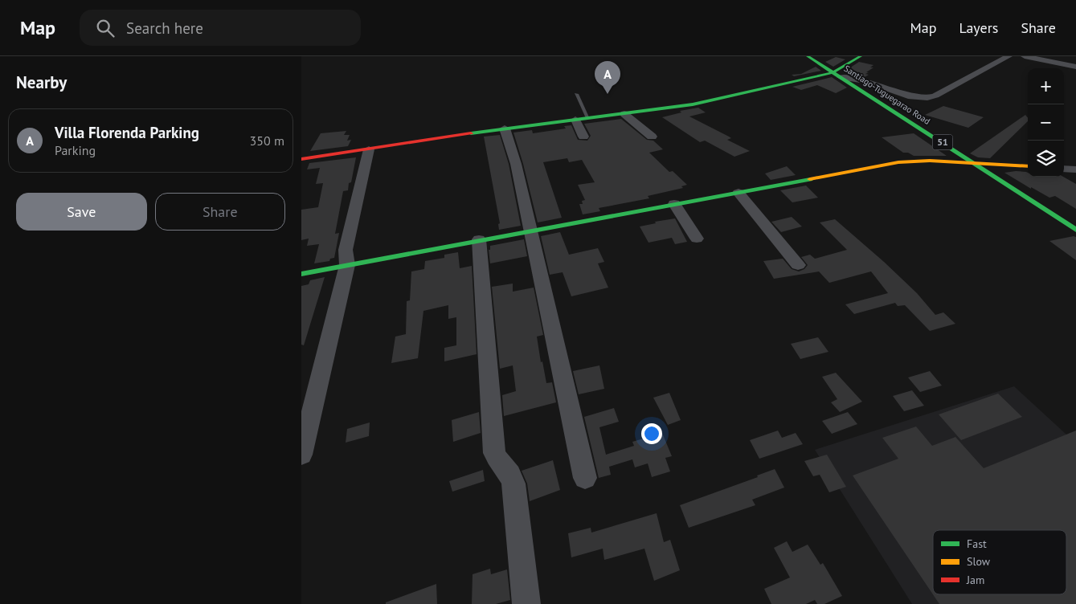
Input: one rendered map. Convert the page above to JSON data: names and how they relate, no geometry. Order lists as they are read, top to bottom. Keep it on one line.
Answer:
{"streets":{"main road":["Santiago-Tuguegarao Road","51"]},"legend":["Fast","Slow","Jam"],"page":{"header":"Map","search":"Search here","nav":["Map","Layers","Share"],"heading":"Nearby","pins":"A","map_buttons":["+","−"],"list":[{"mark":"A","name":"Villa Florenda Parking","note":"Parking","value":"350 m"}],"buttons":["Save","Share"]}}
